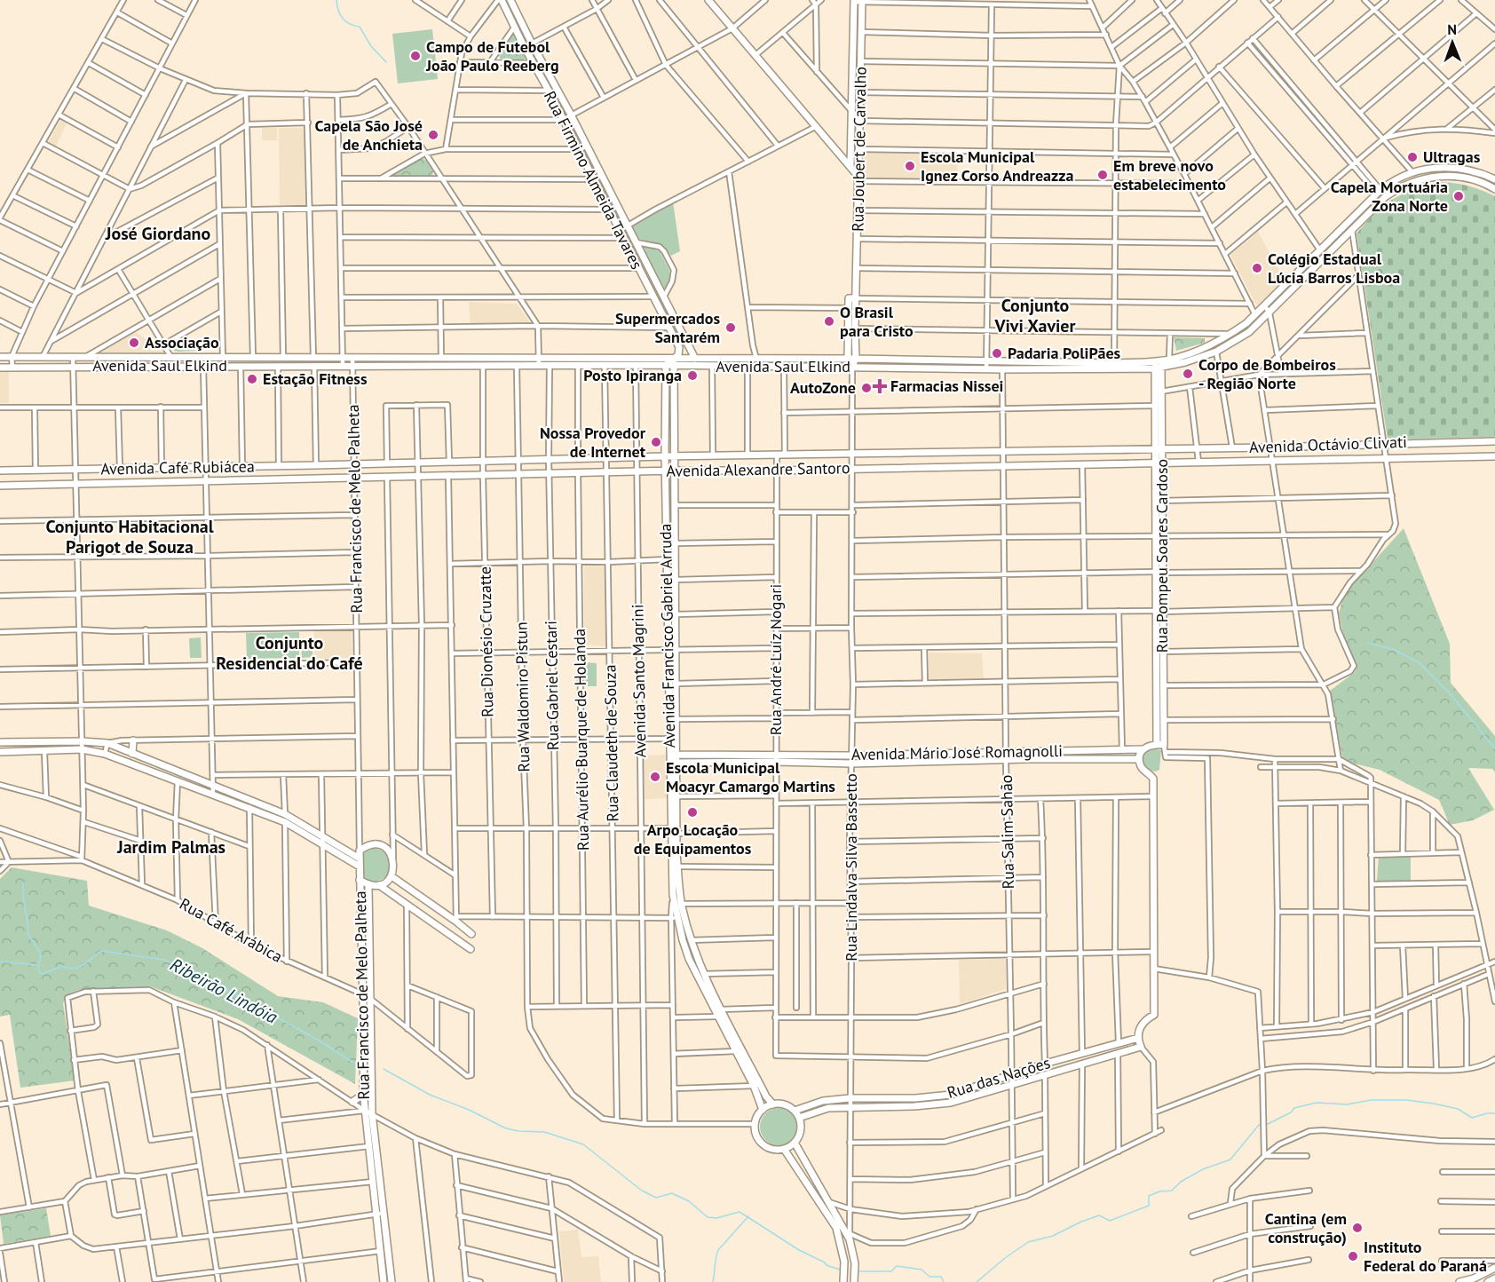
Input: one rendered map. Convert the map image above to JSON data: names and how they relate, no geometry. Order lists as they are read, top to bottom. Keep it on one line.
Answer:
{"streets":{"street":["Rua Joubert de Carvalho","Rua Firmino Almeida Tavares","Avenida Saul Elkind","Avenida Octávio Clivati","Avenida Café Rubiácea","Avenida Alexandre Santoro","Rua Francisco de Melo Palheta","Rua Pompeu Soares Cardoso","Avenida Francisco Gabriel Arruda","Rua Dionésio Cruzatte","Rua André Luíz Nogari","Avenida Santo Magrini","Rua Gabriel Cestari","Rua Waldomiro Pistun","Rua Aurélio Buarque de Holanda","Rua Claudeth de Souza","Avenida Mário José Romagnolli","Rua Salim Sahão","Rua Lindalva Silva Bassetto","Rua Café Arábica","Rua das Nações"]},"crossings":[["Rua Joubert de Carvalho","Avenida Saul Elkind"],["Rua Firmino Almeida Tavares","Avenida Saul Elkind"],["Rua Firmino Almeida Tavares","Avenida Francisco Gabriel Arruda"],["Avenida Saul Elkind","Rua Francisco de Melo Palheta"],["Avenida Saul Elkind","Rua Pompeu Soares Cardoso"],["Avenida Saul Elkind","Avenida Francisco Gabriel Arruda"],["Avenida Saul Elkind","Rua Dionésio Cruzatte"],["Avenida Saul Elkind","Avenida Santo Magrini"],["Avenida Saul Elkind","Rua Gabriel Cestari"],["Avenida Saul Elkind","Rua Waldomiro Pistun"],["Avenida Saul Elkind","Rua Claudeth de Souza"],["Avenida Saul Elkind","Rua Salim Sahão"],["Avenida Saul Elkind","Rua Lindalva Silva Bassetto"],["Avenida Octávio Clivati","Avenida Alexandre Santoro"],["Avenida Octávio Clivati","Rua Pompeu Soares Cardoso"],["Avenida Café Rubiácea","Avenida Alexandre Santoro"],["Avenida Café Rubiácea","Rua Francisco de Melo Palheta"],["Avenida Alexandre Santoro","Rua Francisco de Melo Palheta"],["Avenida Alexandre Santoro","Rua Pompeu Soares Cardoso"],["Avenida Alexandre Santoro","Avenida Francisco Gabriel Arruda"],["Avenida Alexandre Santoro","Rua Dionésio Cruzatte"],["Avenida Alexandre Santoro","Rua André Luíz Nogari"],["Avenida Alexandre Santoro","Avenida Santo Magrini"],["Avenida Alexandre Santoro","Rua Gabriel Cestari"],["Avenida Alexandre Santoro","Rua Waldomiro Pistun"],["Avenida Alexandre Santoro","Rua Aurélio Buarque de Holanda"],["Avenida Alexandre Santoro","Rua Claudeth de Souza"],["Avenida Alexandre Santoro","Rua Salim Sahão"],["Avenida Alexandre Santoro","Rua Lindalva Silva Bassetto"],["Rua Francisco de Melo Palheta","Rua Café Arábica"],["Rua Pompeu Soares Cardoso","Avenida Mário José Romagnolli"],["Avenida Francisco Gabriel Arruda","Avenida Mário José Romagnolli"],["Avenida Francisco Gabriel Arruda","Rua das Nações"],["Rua André Luíz Nogari","Avenida Mário José Romagnolli"],["Rua André Luíz Nogari","Rua Lindalva Silva Bassetto"],["Rua Waldomiro Pistun","Rua Claudeth de Souza"],["Avenida Mário José Romagnolli","Rua Salim Sahão"],["Avenida Mário José Romagnolli","Rua Lindalva Silva Bassetto"],["Rua Salim Sahão","Rua das Nações"],["Rua Lindalva Silva Bassetto","Rua das Nações"]],"districts":["José Giordano","Conjunto Vivi Xavier","Conjunto Habitacional Parigot de Souza","Conjunto Residencial do Café","Jardim Palmas"],"water":["Ribeirão Lindóia"],"places":{"other":["Campo de Futebol João Paulo Reeberg","Capela São José de Anchieta","Ultragas","Escola Municipal Ignez Corso Andreazza","Em breve novo estabelecimento","Capela Mortuária Zona Norte","Colégio Estadual Lúcia Barros Lisboa","O Brasil para Cristo","Supermercados Santarém","Associação","Padaria PoliPães","Corpo de Bombeiros - Região Norte","Posto Ipiranga","Estação Fitness","AutoZone","Nossa Provedor de Internet","Escola Municipal Moacyr Camargo Martins","Arpo Locação de Equipamentos","Cantina (em construção)","Instituto Federal do Paraná"],"health":["Farmacias Nissei"]},"north":"top"}
